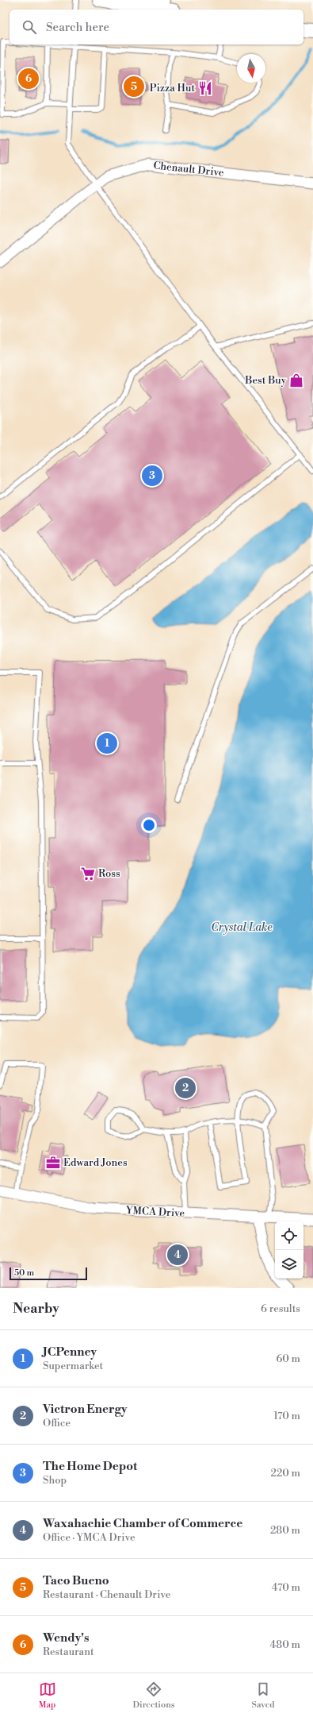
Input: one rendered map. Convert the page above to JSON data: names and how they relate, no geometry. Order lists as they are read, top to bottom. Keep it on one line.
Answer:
{"streets":{"street":["Chenault Drive","YMCA Drive"]},"water":["Crystal Lake"],"places":{"restaurant":["Pizza Hut"],"shop":["Best Buy"],"supermarket":["Ross"],"office":["Edward Jones"]},"scale_bar":"50 m","north":"bottom","page":{"search":"Search here","pins":["6","5","3","1","2","4"],"scale":"50 m","heading":["Nearby","6 results"],"list":[{"mark":"1","name":"JCPenney","note":"Supermarket","value":"60 m"},{"mark":"2","name":"Victron Energy","note":"Office","value":"170 m"},{"mark":"3","name":"The Home Depot","note":"Shop","value":"220 m"},{"mark":"4","name":"Waxahachie Chamber of Commerce","note":"Office · YMCA Drive","value":"280 m"},{"mark":"5","name":"Taco Bueno","note":"Restaurant · Chenault Drive","value":"470 m"},{"mark":"6","name":"Wendy's","note":"Restaurant","value":"480 m"}],"nav":["Map","Directions","Saved"]}}
